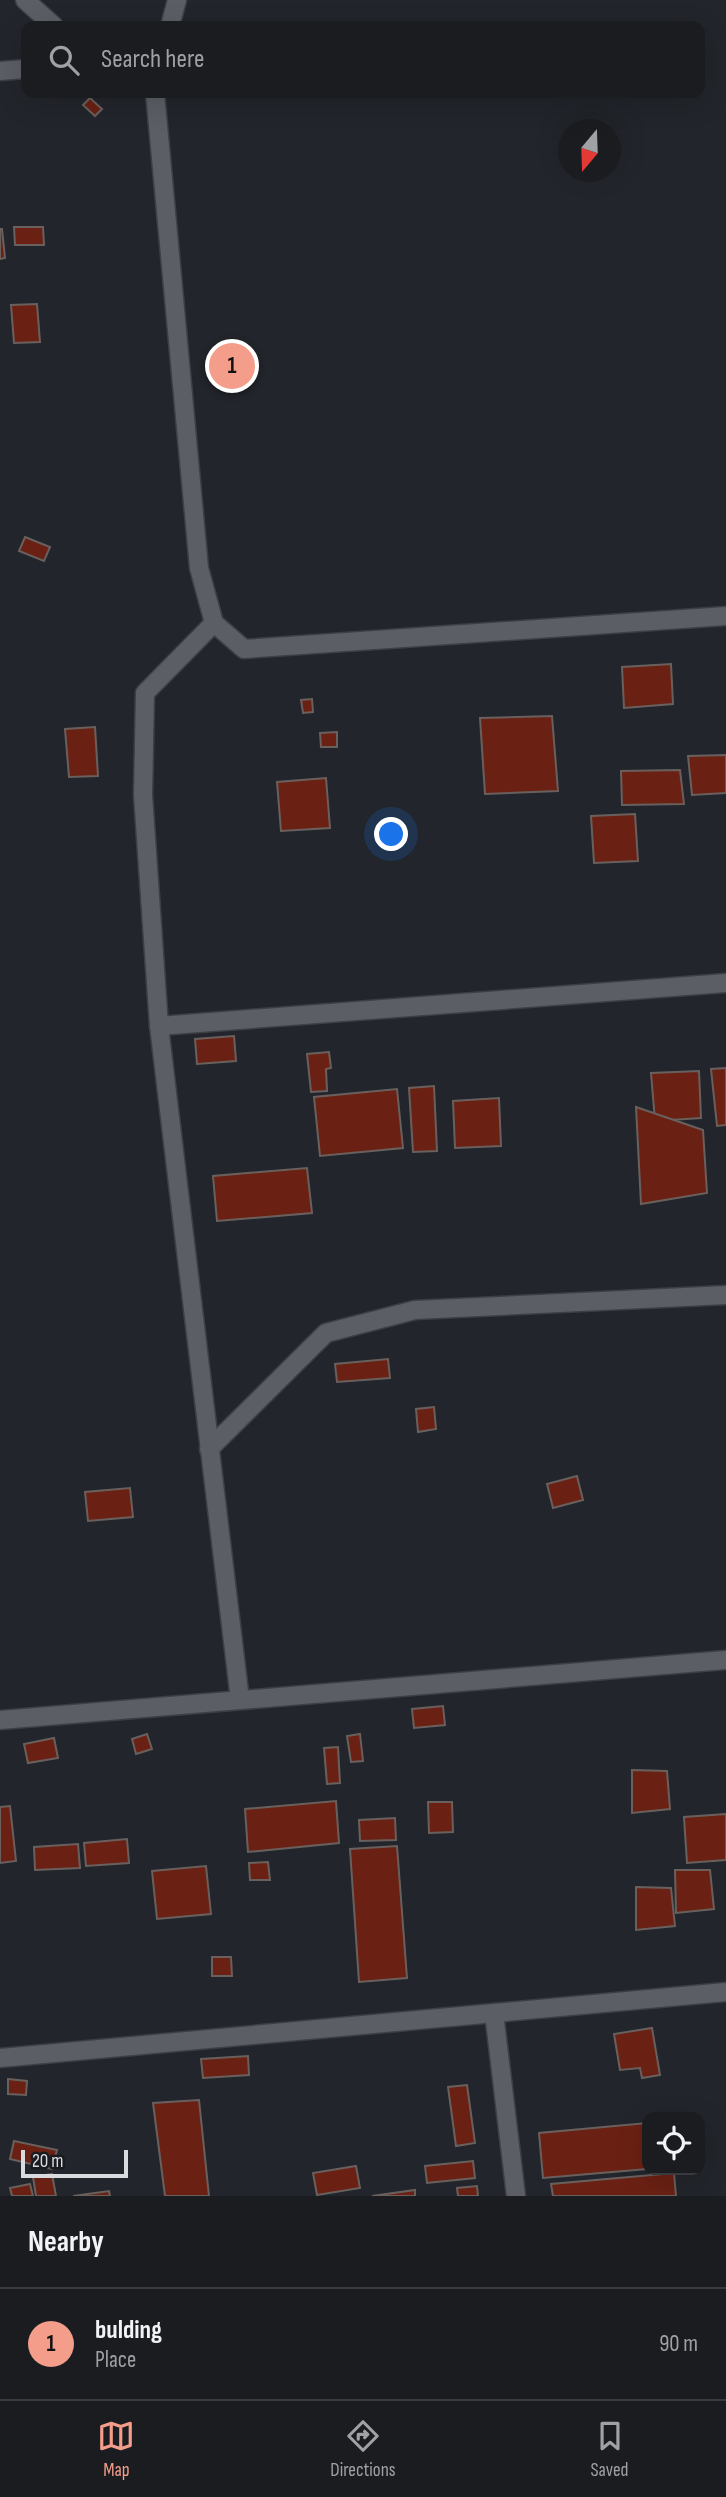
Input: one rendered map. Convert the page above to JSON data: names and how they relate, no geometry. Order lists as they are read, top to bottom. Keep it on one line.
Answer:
{"scale_bar":"20 m","north":"bottom","page":{"search":"Search here","pins":"1","scale":"20 m","heading":"Nearby","list":[{"mark":"1","name":"bulding","note":"Place","value":"90 m"}],"nav":["Map","Directions","Saved"]}}
